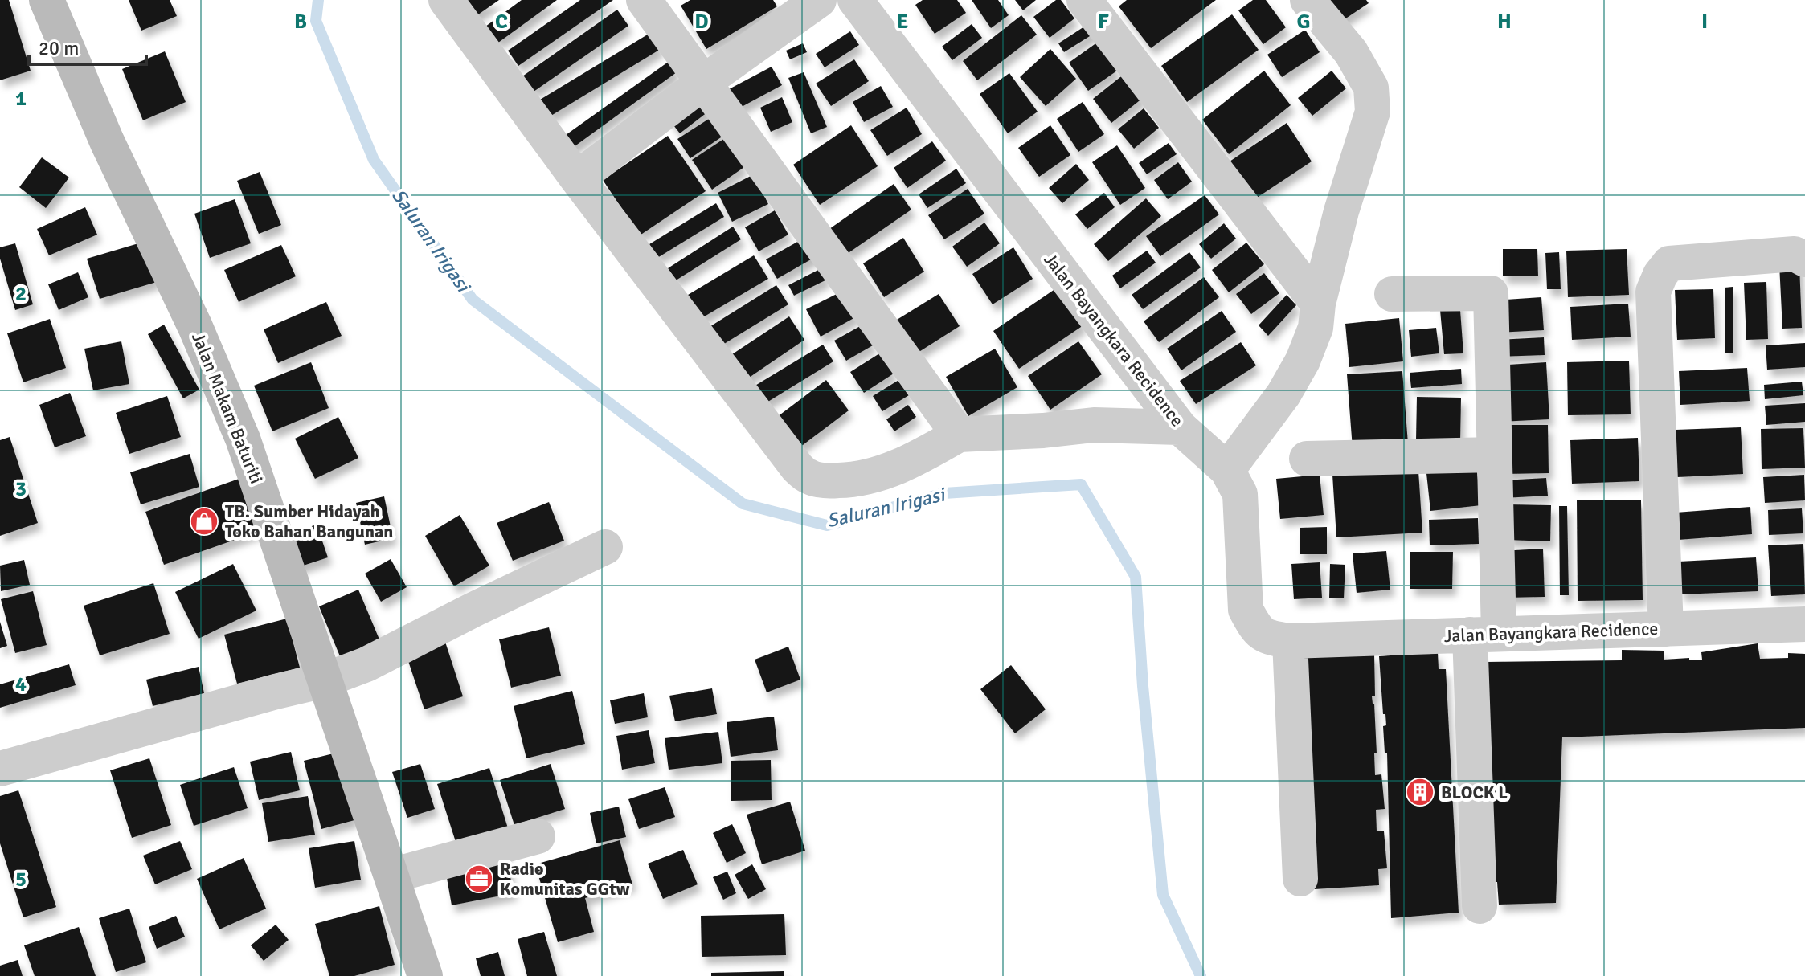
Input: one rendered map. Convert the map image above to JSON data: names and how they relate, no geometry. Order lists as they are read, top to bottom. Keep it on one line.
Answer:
{"streets":{"street":["Jalan Bayangkara Recidence","Jalan Makam Baturiti"]},"water":["Saluran Irigasi"],"places":{"shop":["TB. Sumber Hidayah Toko Bahan Bangunan"],"building":["BLOCK L"],"office":["Radio Komunitas GGtw"]},"scale_bar":"20 m","grid":{"columns":["B","C","D","E","F","G","H","I"],"rows":["1","2","3","4","5"]}}
